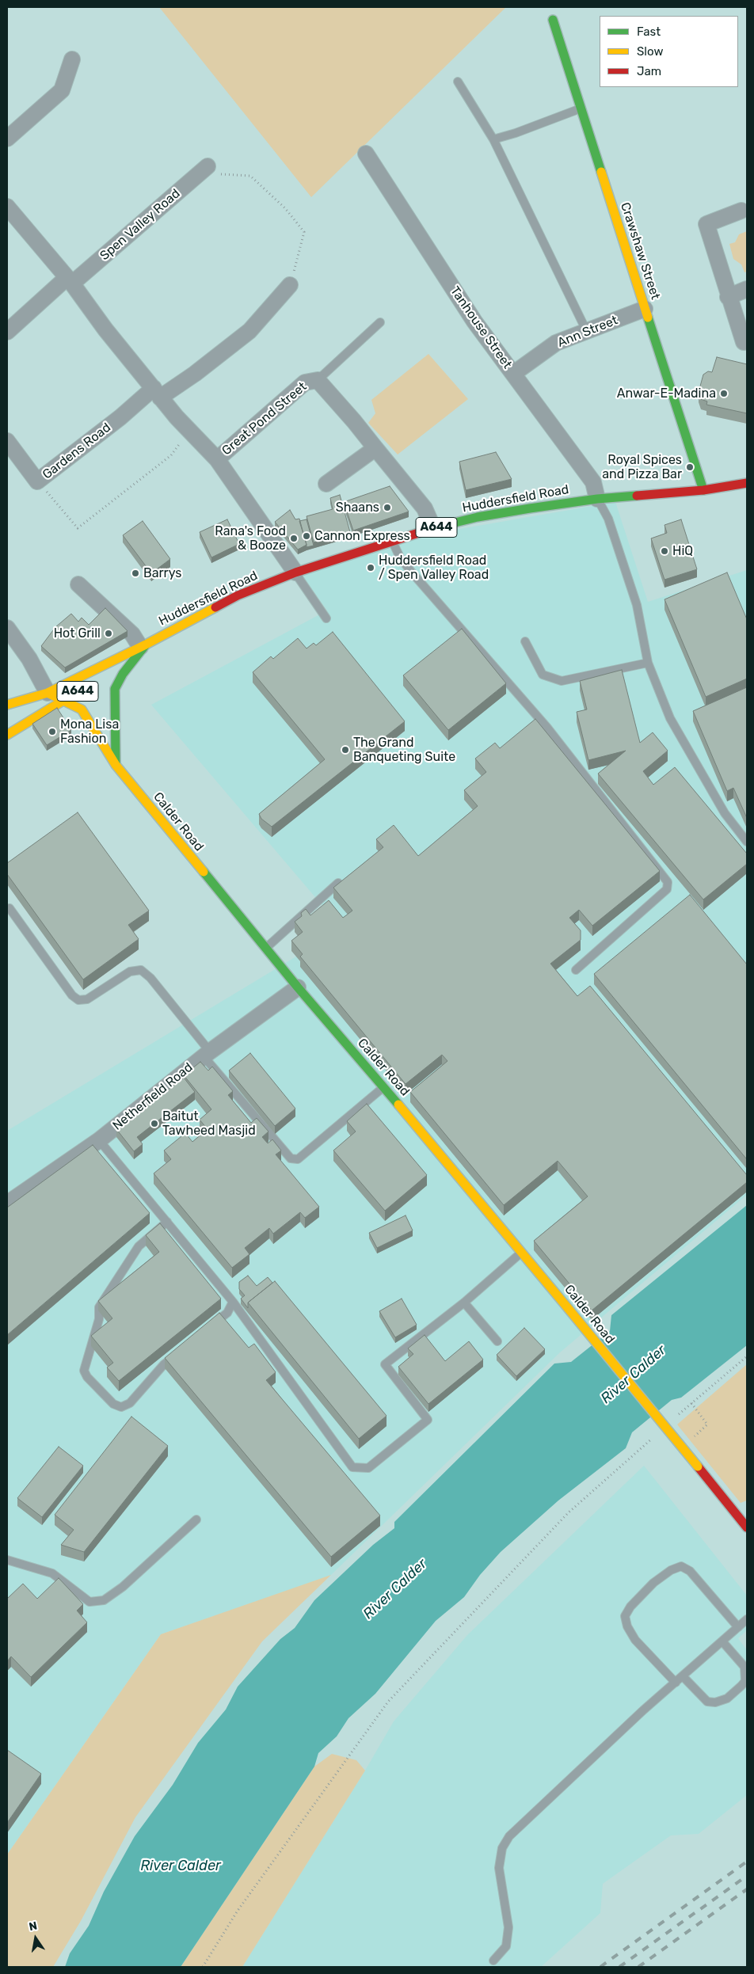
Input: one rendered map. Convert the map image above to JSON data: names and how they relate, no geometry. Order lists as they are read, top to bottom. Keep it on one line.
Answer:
{"streets":{"main road":["Crawshaw Street","Huddersfield Road","A644","Calder Road"],"street":["Spen Valley Road","Tanhouse Street","Ann Street","Great Pond Street","Gardens Road","Netherfield Road"]},"crossings":[["Crawshaw Street","Ann Street"],["Crawshaw Street","Huddersfield Road"],["Tanhouse Street","Ann Street"],["Tanhouse Street","Huddersfield Road"],["Great Pond Street","Huddersfield Road"],["Huddersfield Road","Calder Road"],["A644","Calder Road"],["Calder Road","Netherfield Road"]],"water":["River Calder"],"places":["Anwar-E-Madina","Royal Spices and Pizza Bar","Shaans","Cannon Express","Rana's Food & Booze","HiQ","Huddersfield Road / Spen Valley Road","Barrys","Hot Grill","Mona Lisa Fashion","The Grand Banqueting Suite","Baitut Tawheed Masjid"],"legend":["Fast","Slow","Jam"],"north":"top"}
